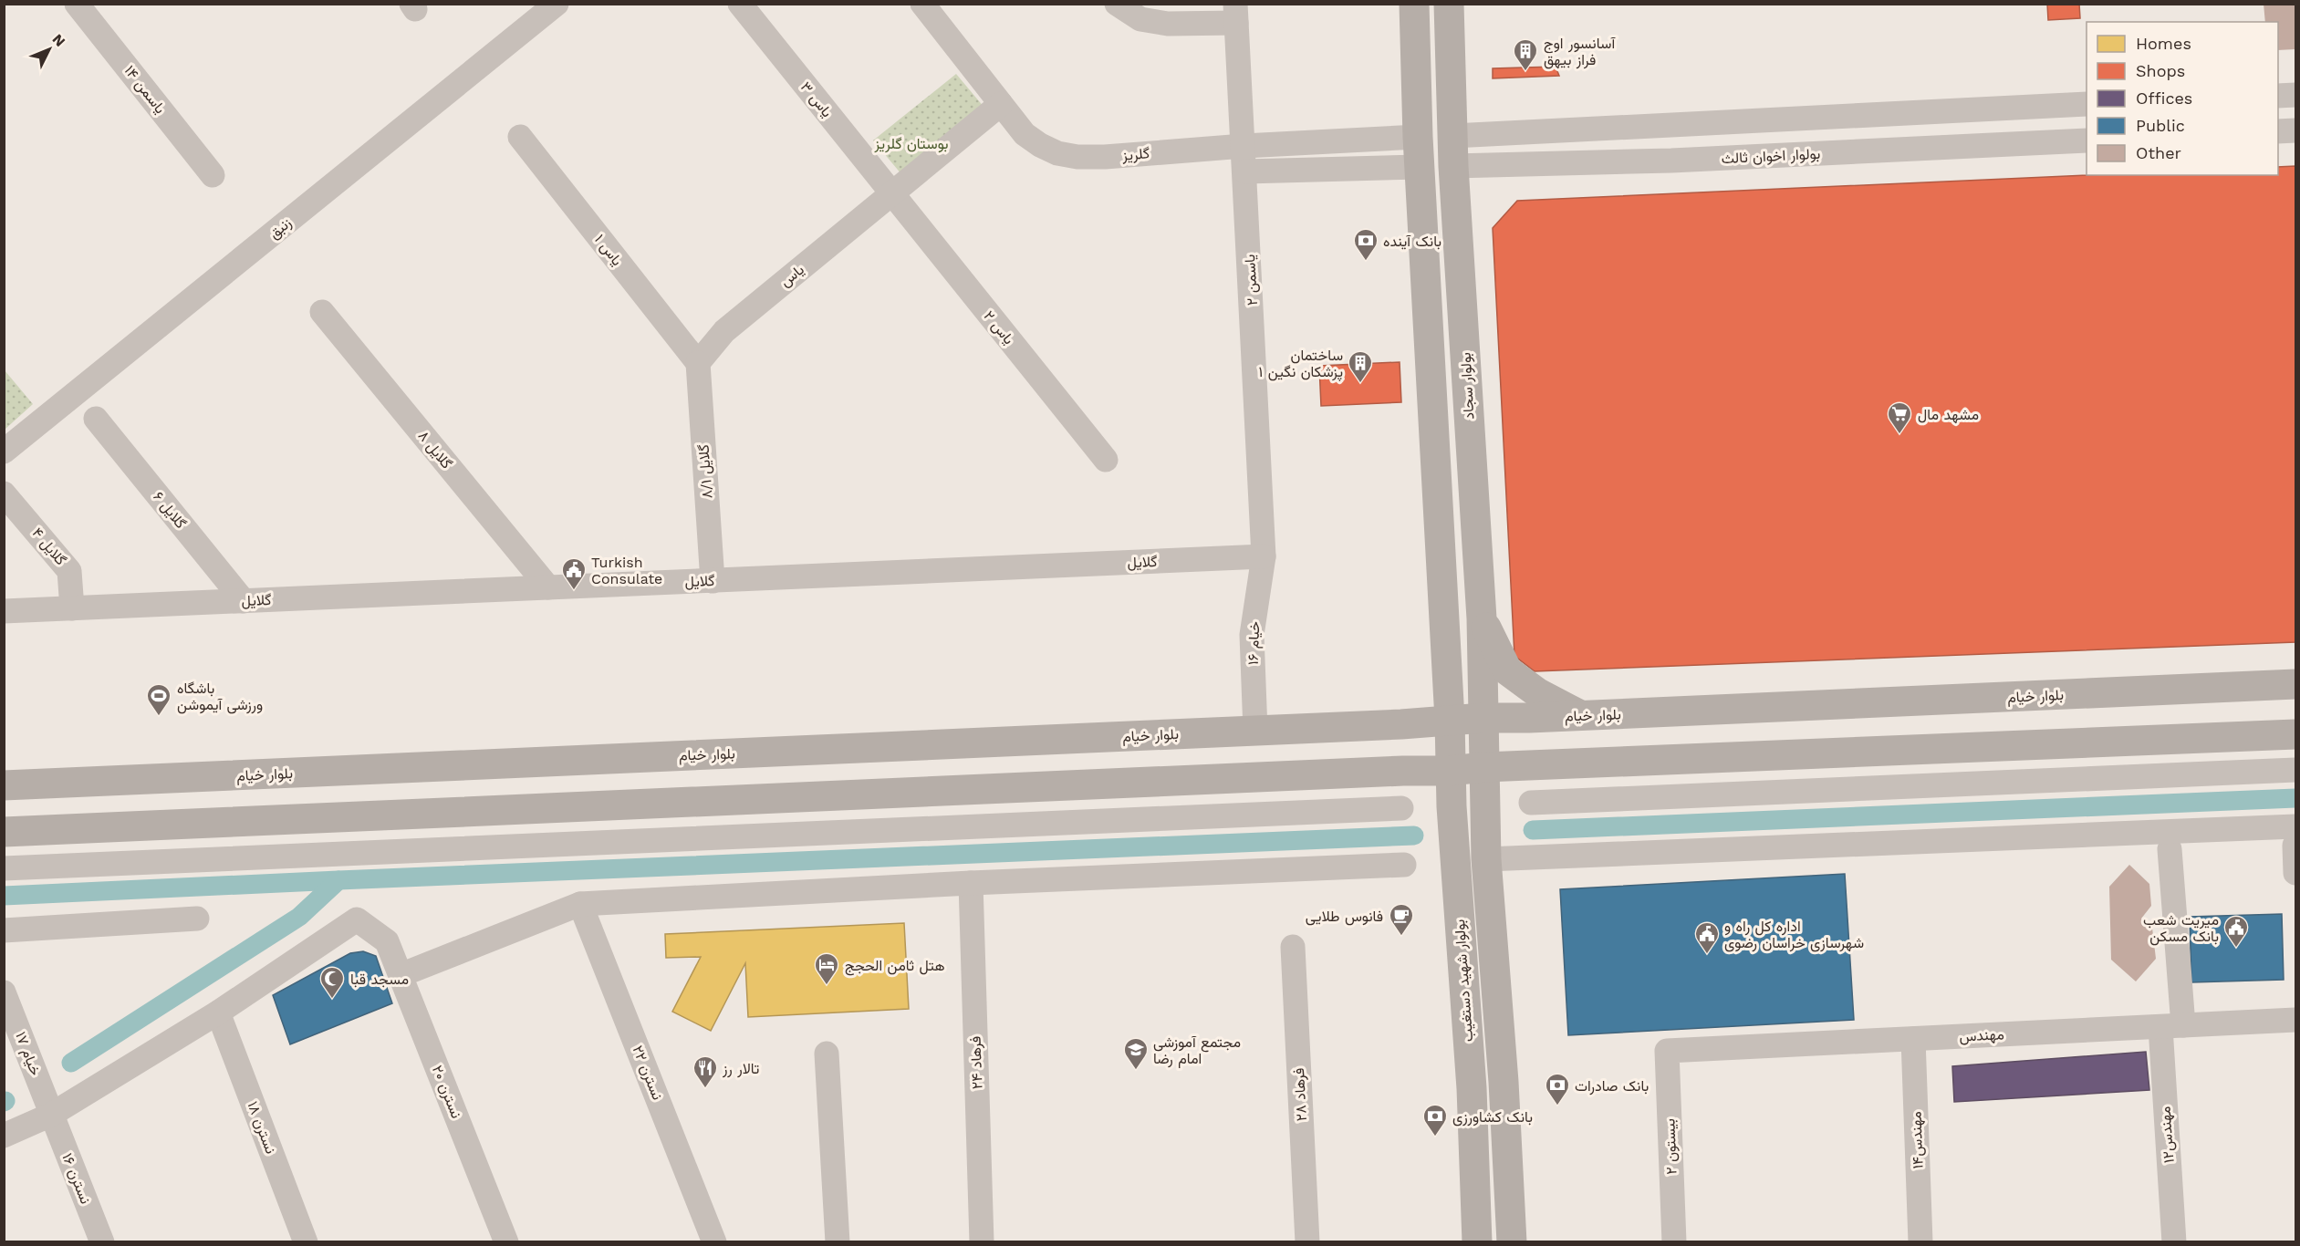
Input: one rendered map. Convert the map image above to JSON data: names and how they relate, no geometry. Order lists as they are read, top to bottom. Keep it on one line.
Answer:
{"streets":{"main road":["بولوار سجاد","بلوار خیام","بولوار شهید دستغیب"],"street":["یاسمن ۱۴","یاس ۳","گلریز","بولوار اخوان ثالث","زنبق","یاس ۱","یاس","یاسمن ۲","یاس ۲","گلایل ۸","گلایل ۸/۱","گلایل ۶","گلایل ۴","گلایل","خیام ۱۶","مهندس","خیام ۱۷","فرهاد ۲۴","نسترن ۲۲","نسترن ۲۰","فرهاد ۲۸","نسترن ۱۸","مهندس۱۲","مهندس۱۴","بیستون ۲","نسترن ۱۶"]},"crossings":[["یاس ۳","یاس"],["یاس ۳","یاس ۲"],["گلریز","یاس"],["گلریز","یاسمن ۲"],["بولوار اخوان ثالث","بولوار سجاد"],["یاس ۱","یاس"],["یاس ۱","گلایل ۸/۱"],["یاس","یاس ۲"],["یاس","گلایل ۸/۱"],["یاسمن ۲","گلایل"],["یاسمن ۲","خیام ۱۶"],["بولوار سجاد","بلوار خیام"],["گلایل ۸","گلایل"],["گلایل ۸/۱","گلایل"],["گلایل ۶","گلایل"],["گلایل ۴","گلایل"],["گلایل","خیام ۱۶"],["خیام ۱۶","بلوار خیام"],["بلوار خیام","بولوار شهید دستغیب"],["مهندس","مهندس۱۲"],["مهندس","مهندس۱۴"],["مهندس","بیستون ۲"],["خیام ۱۷","نسترن ۱۶"],["نسترن ۲۰","نسترن ۱۸"]],"parks":["بوستان گلریز"],"places":{"building":["آسانسور اوج فراز بیهق","ساختمان پزشکان نگین ۱"],"bank":["بانک آینده","بانک صادرات","بانک کشاورزی"],"supermarket":["مشهد مال"],"public building":["Turkish Consulate","میریت شعب بانک مسکن","اداره کل راه و شهرسازی خراسان رضوی"],"sports":["باشگاه ورزشی آیموشن"],"cafe":["فانوس طلایی"],"hotel":["هتل ثامن الحجج"],"mosque":["مسجد قبا"],"school or university":["مجتمع آموزشی امام رضا"],"restaurant":["تالار رز"]},"legend":["Homes","Shops","Offices","Public","Other"],"north":"top right"}
